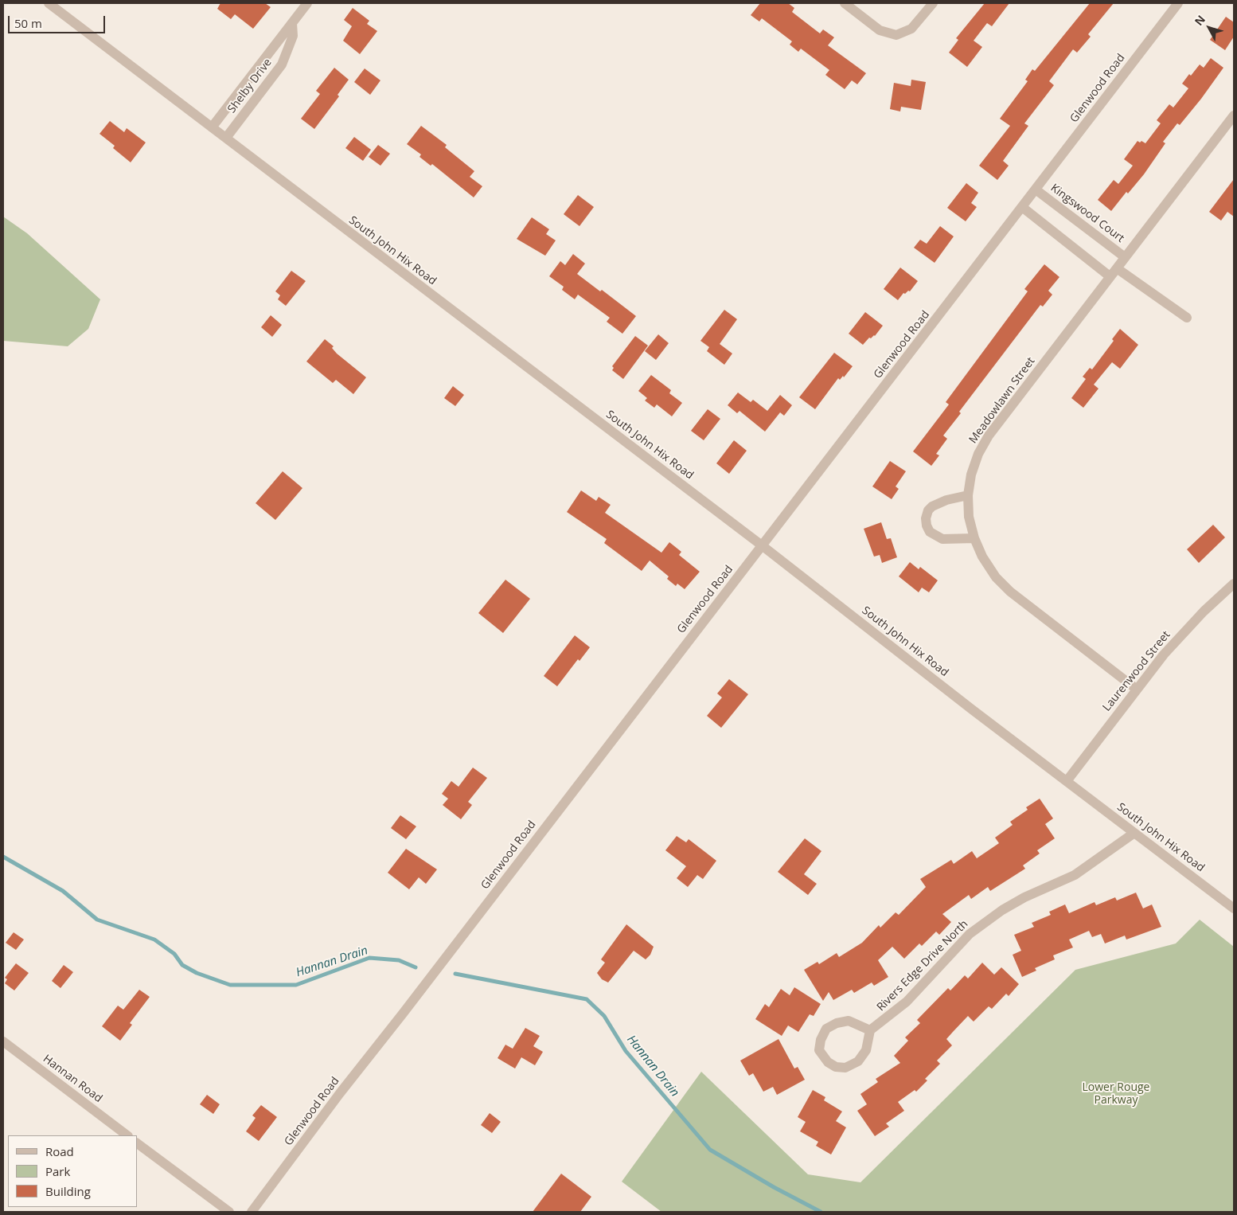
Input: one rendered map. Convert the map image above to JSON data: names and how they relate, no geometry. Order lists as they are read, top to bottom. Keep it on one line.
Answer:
{"streets":{"street":["Shelby Drive","Glenwood Road","Kingswood Court","South John Hix Road","Meadowlawn Street","Laurenwood Street","Rivers Edge Drive North","Hannan Road"]},"crossings":[["Shelby Drive","South John Hix Road"],["Glenwood Road","Kingswood Court"],["Glenwood Road","South John Hix Road"],["Kingswood Court","Meadowlawn Street"],["South John Hix Road","Laurenwood Street"],["South John Hix Road","Rivers Edge Drive North"],["Meadowlawn Street","Laurenwood Street"]],"water":["Hannan Drain"],"parks":["Lower Rouge Parkway"],"legend":["Road","Park","Building"],"scale_bar":"50 m","north":"top left"}
